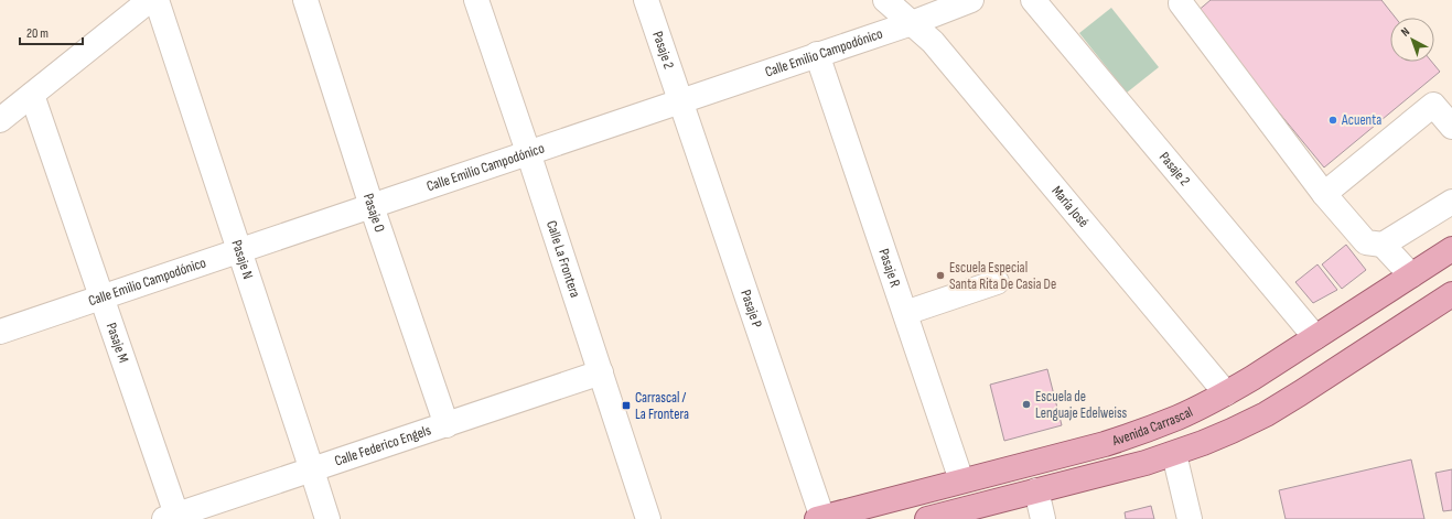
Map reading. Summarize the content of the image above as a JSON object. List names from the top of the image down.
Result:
{
  "streets": {
    "main road": ["Avenida Carrascal"],
    "street": [
      "Pasaje 2",
      "Calle Emilio Campodónico",
      "María José",
      "Pasaje O",
      "Pasaje N",
      "Calle La Frontera",
      "Pasaje R",
      "Pasaje P",
      "Pasaje M",
      "Calle Federico Engels"
    ]
  },
  "crossings": [
    ["Pasaje 2", "Calle Emilio Campodónico"],
    ["Pasaje 2", "Pasaje P"],
    ["Pasaje 2", "Avenida Carrascal"],
    ["Calle Emilio Campodónico", "María José"],
    ["Calle Emilio Campodónico", "Pasaje O"],
    ["Calle Emilio Campodónico", "Pasaje N"],
    ["Calle Emilio Campodónico", "Calle La Frontera"],
    ["Calle Emilio Campodónico", "Pasaje R"],
    ["Calle Emilio Campodónico", "Pasaje P"],
    ["Calle Emilio Campodónico", "Pasaje M"],
    ["María José", "Avenida Carrascal"],
    ["Pasaje O", "Calle Federico Engels"],
    ["Pasaje N", "Calle Federico Engels"],
    ["Calle La Frontera", "Calle Federico Engels"],
    ["Pasaje R", "Avenida Carrascal"],
    ["Pasaje P", "Avenida Carrascal"],
    ["Pasaje M", "Calle Federico Engels"]
  ],
  "places": {
    "other": ["Acuenta", "Escuela Especial Santa Rita De Casia De", "Escuela de Lenguaje Edelweiss"],
    "transit": ["Carrascal / La Frontera"]
  },
  "scale_bar": "20 m",
  "north": "top left"
}
